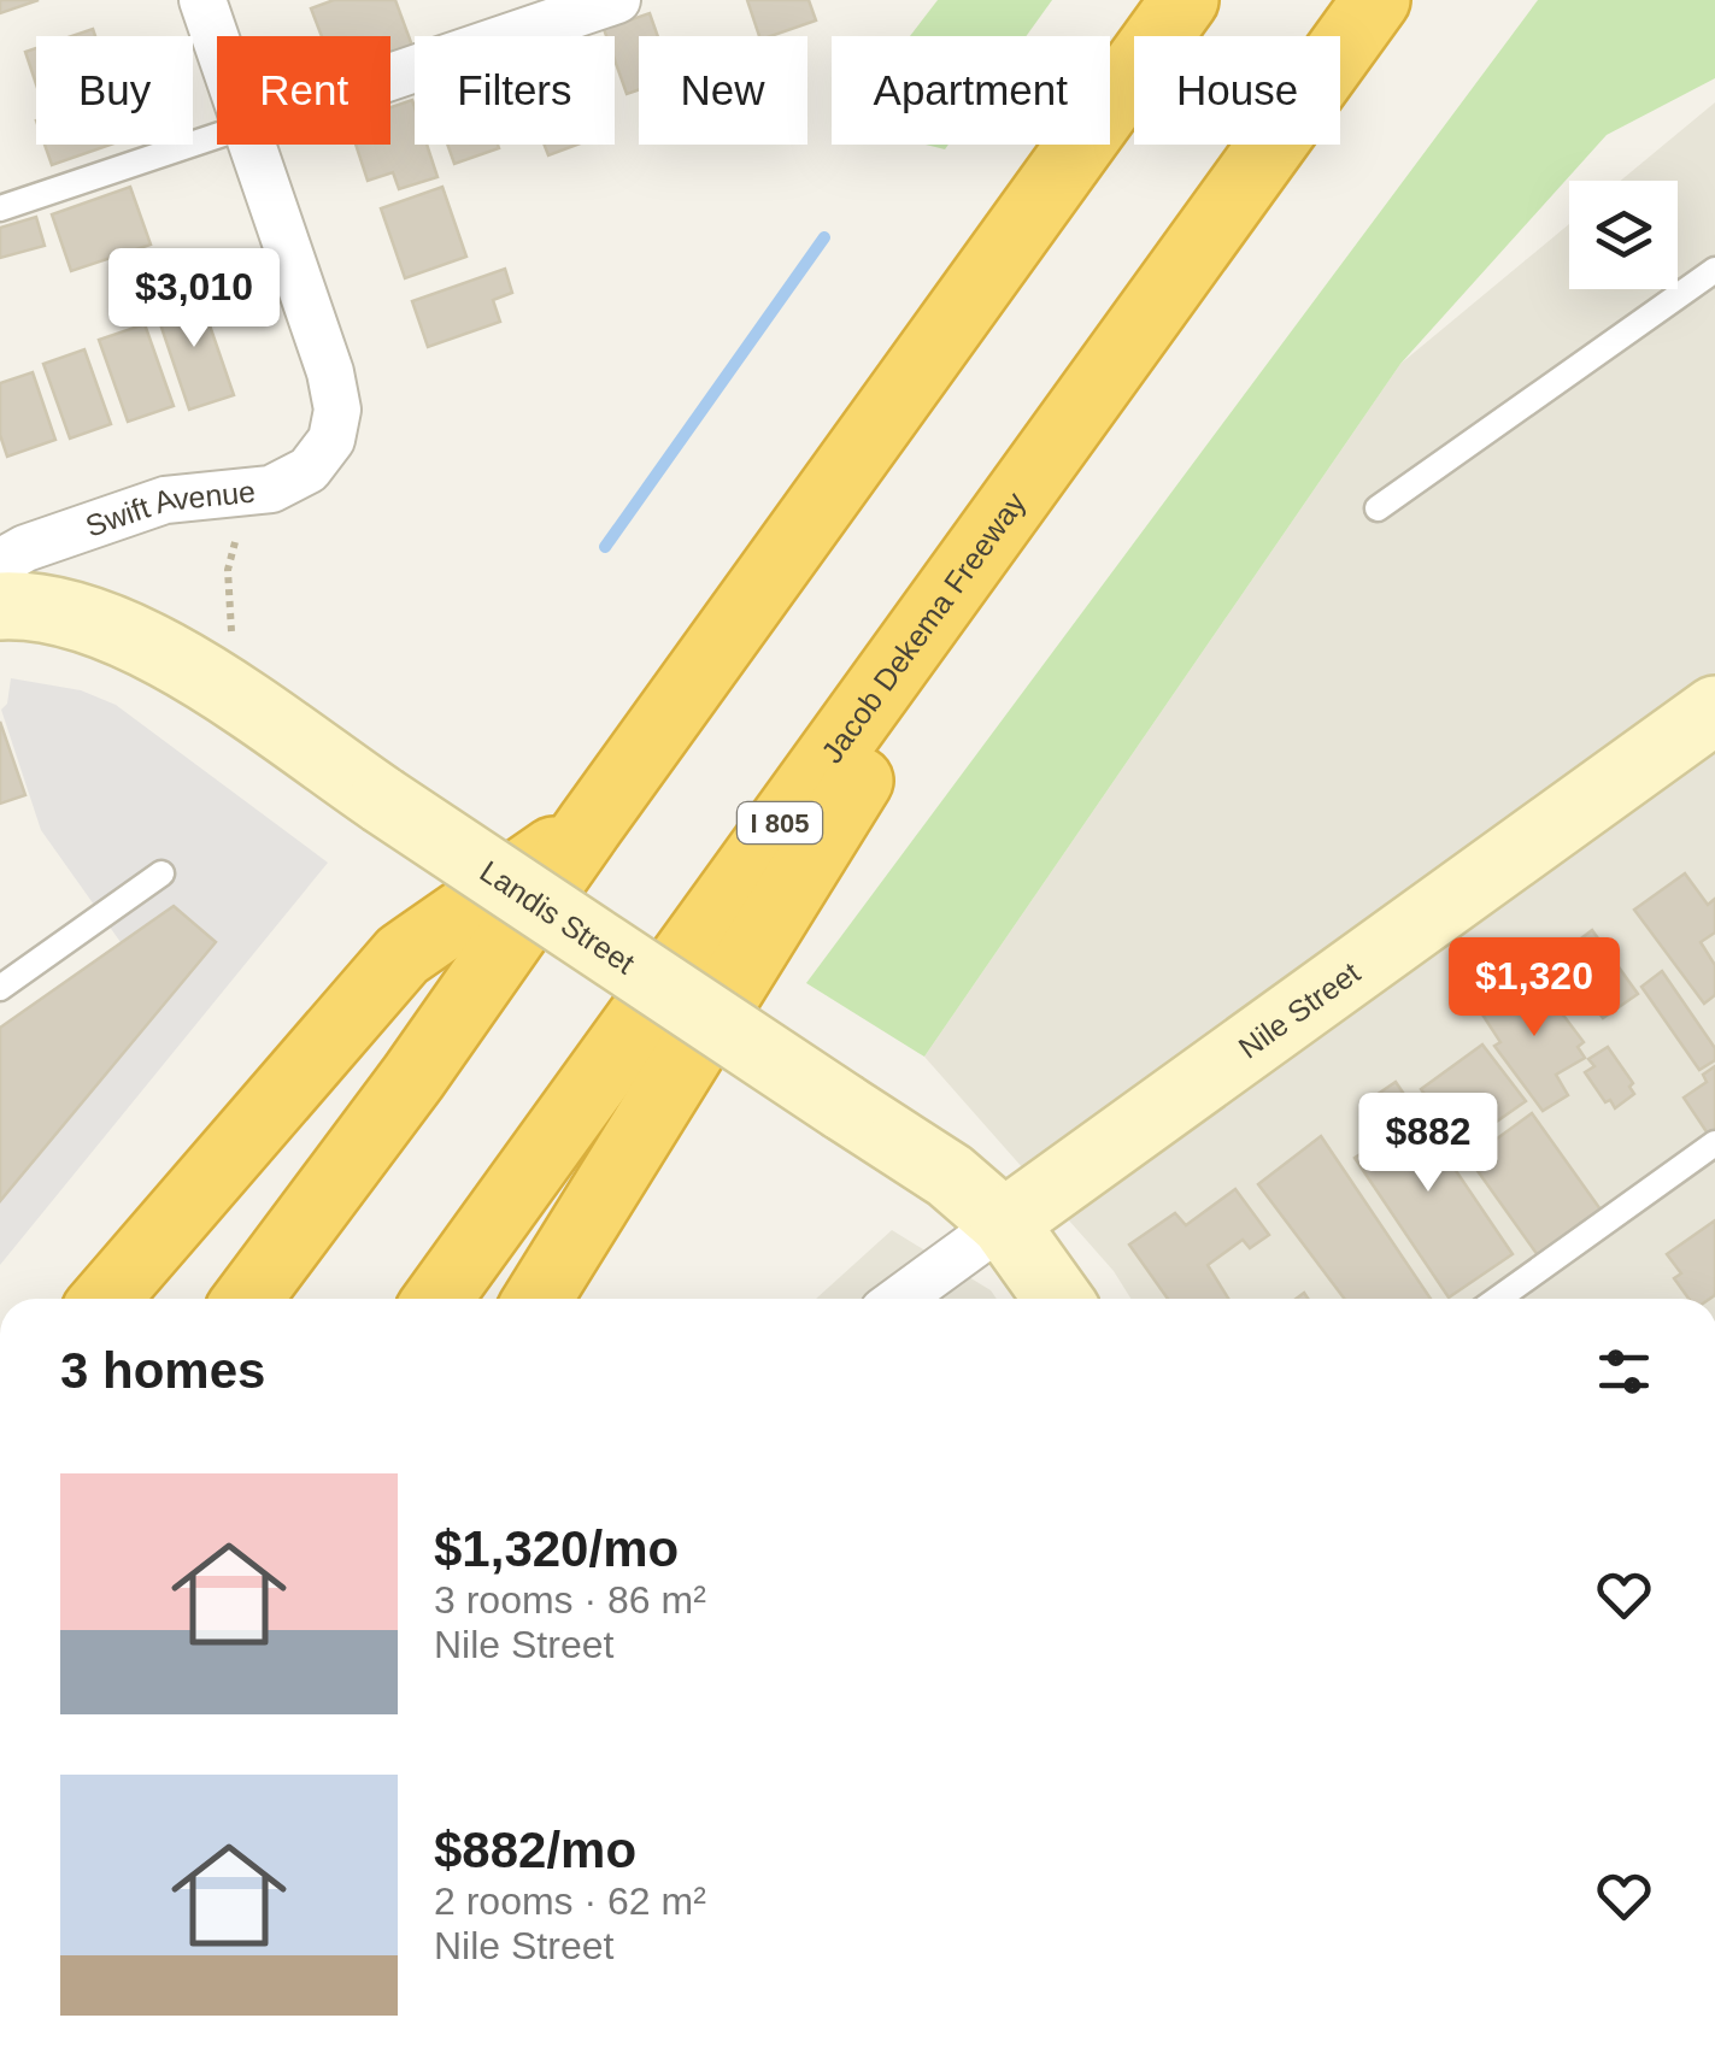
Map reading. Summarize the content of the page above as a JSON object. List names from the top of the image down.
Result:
{
  "streets": {
    "highway": ["Jacob Dekema Freeway", "I 805"],
    "main road": ["Landis Street", "Nile Street"],
    "street": ["Swift Avenue"]
  },
  "crossings": [
    ["Landis Street", "Nile Street"]
  ],
  "page": {
    "chip": [
      "Buy",
      "Rent",
      "Filters",
      "New",
      "Apartment",
      "House"
    ],
    "price": ["$3,010", "$1,320", "$882"],
    "heading": "3 homes",
    "list": [
      {
        "name": "$1,320/mo",
        "note": "3 rooms · 86 m² · Nile Street"
      },
      {
        "name": "$882/mo",
        "note": "2 rooms · 62 m² · Nile Street"
      }
    ]
  }
}
